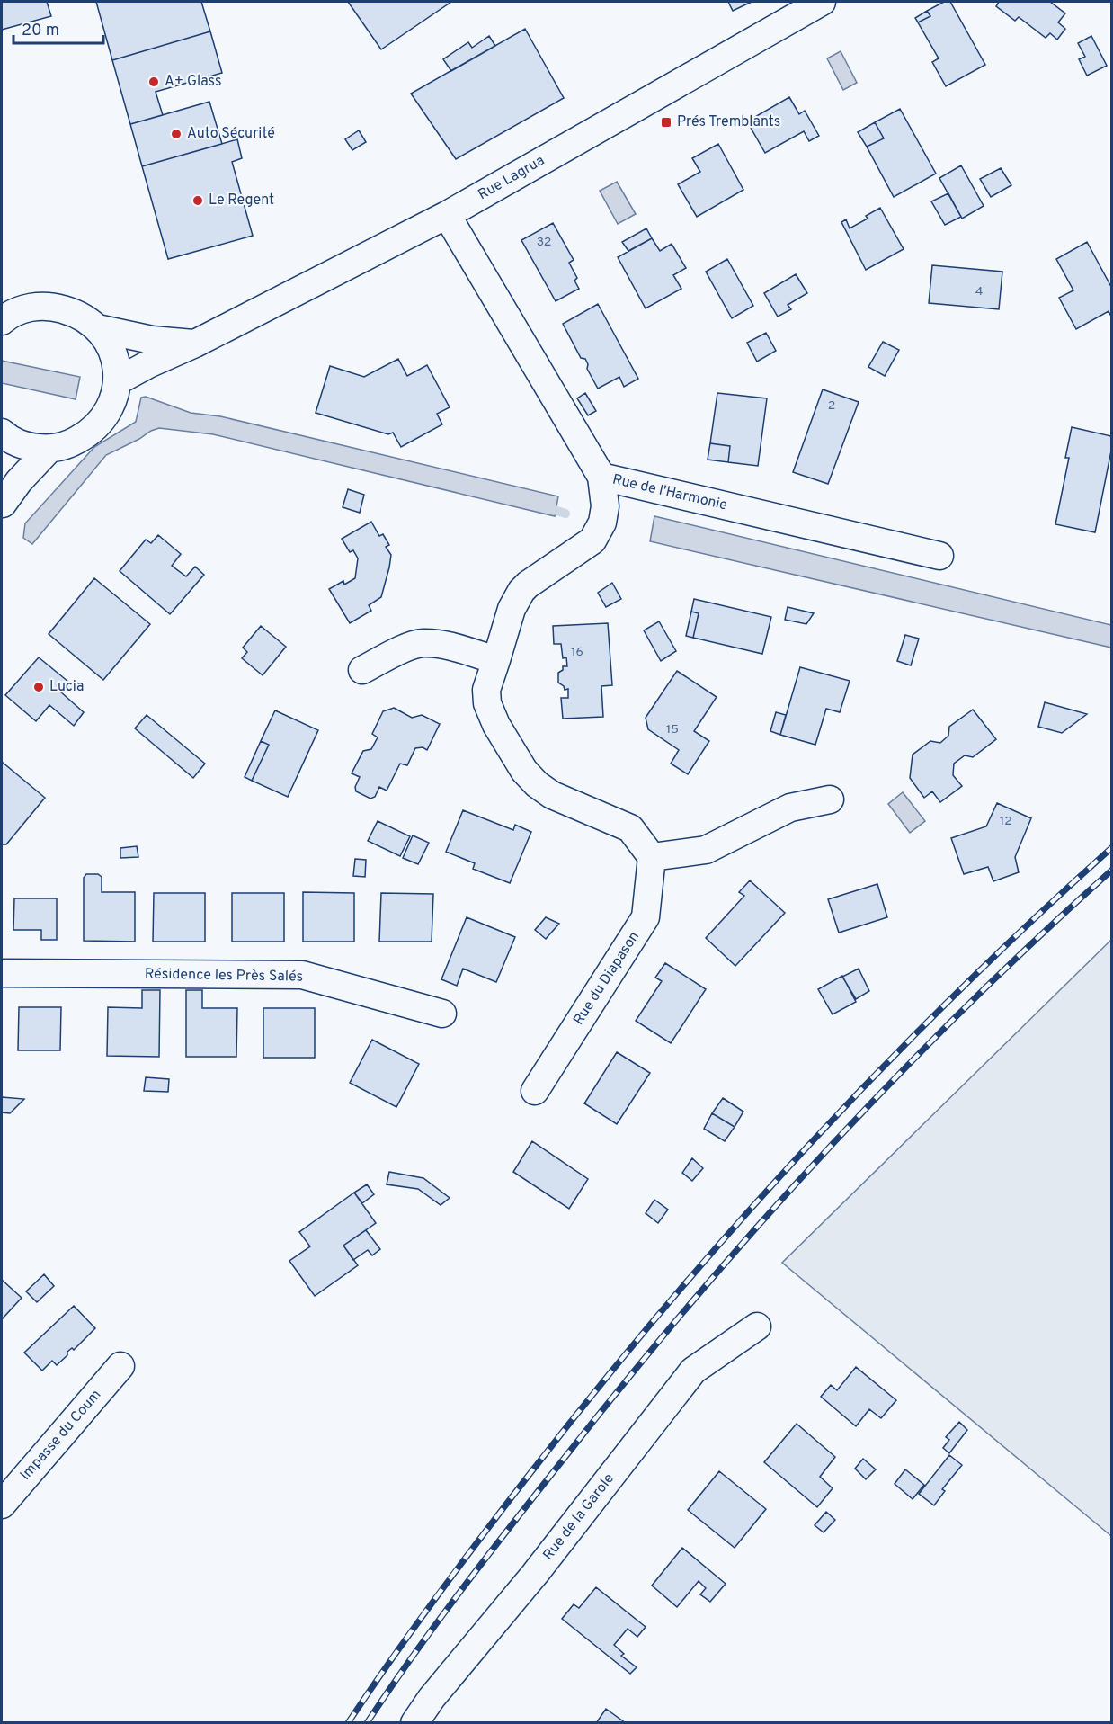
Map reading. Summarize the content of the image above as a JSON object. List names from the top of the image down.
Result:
{
  "streets": {
    "street": [
      "Rue Lagrua",
      "Rue de l'Harmonie",
      "Résidence les Près Salés",
      "Rue du Diapason",
      "Impasse du Coum",
      "Rue de la Garole"
    ]
  },
  "crossings": [
    ["Rue Lagrua", "Rue de l'Harmonie"]
  ],
  "places": {
    "other": [
      "A+ Glass",
      "Auto Sécurité",
      "Le Regent",
      "Lucia"
    ],
    "transit": ["Prés Tremblants"]
  },
  "house_numbers": [
    "32",
    "4",
    "2",
    "16",
    "15",
    "12"
  ],
  "scale_bar": "20 m"
}
